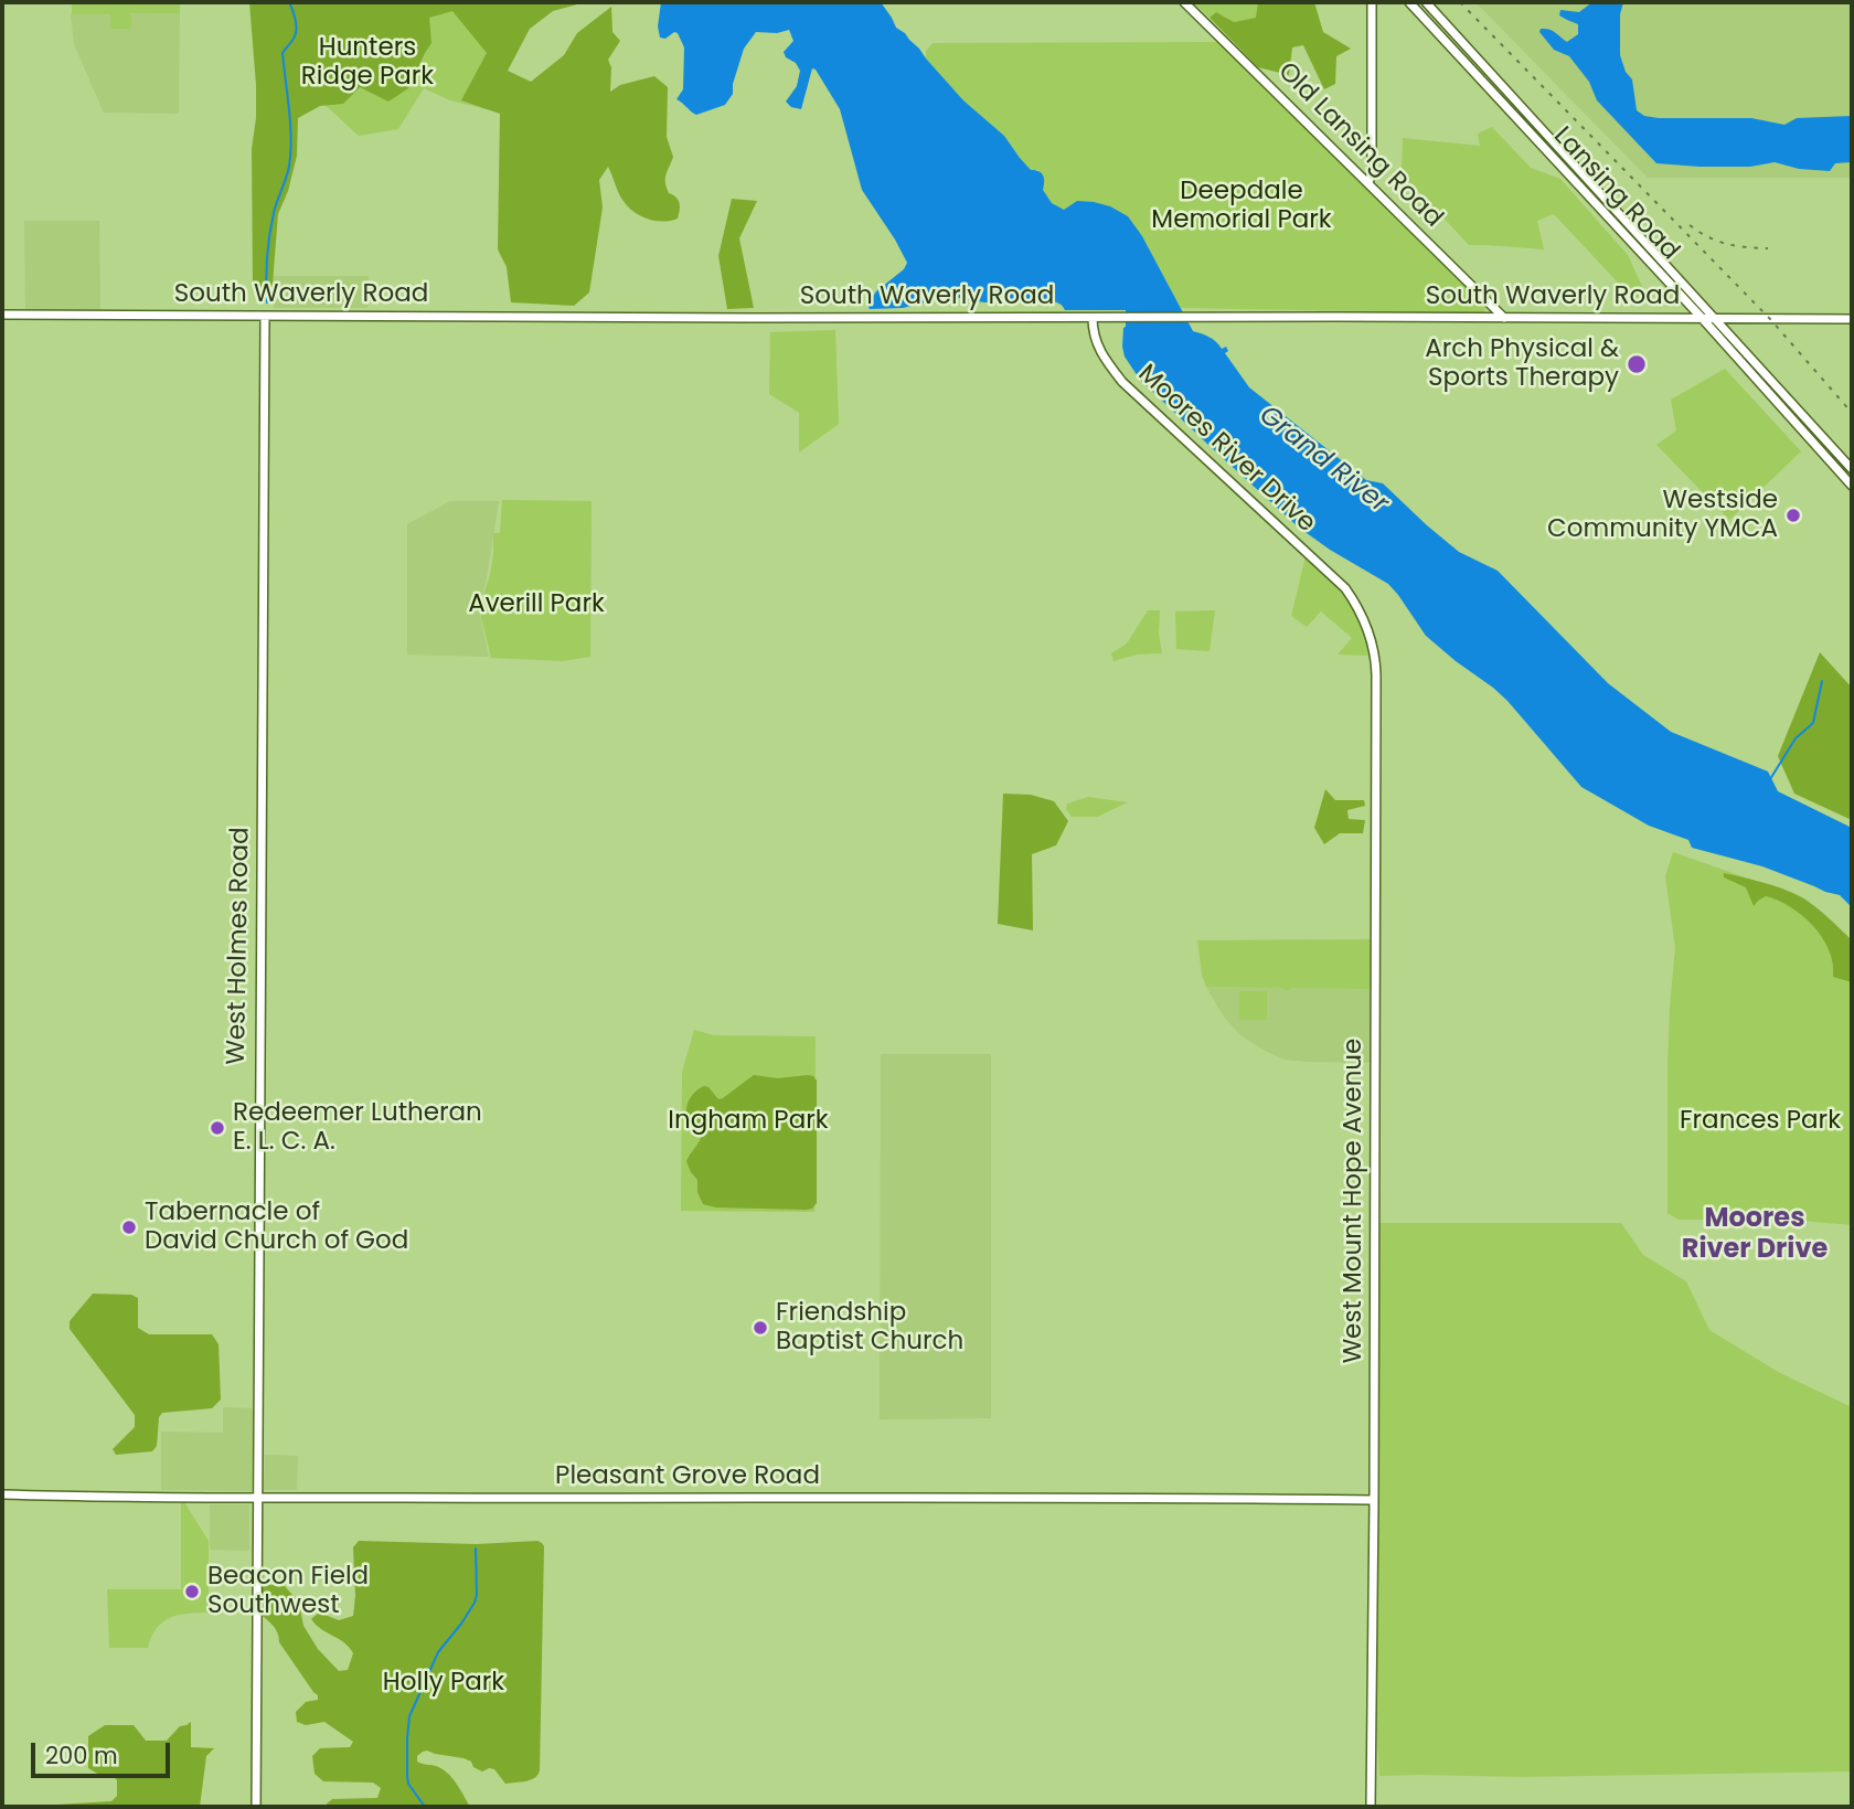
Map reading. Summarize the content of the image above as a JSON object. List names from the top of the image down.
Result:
{
  "streets": {
    "street": [
      "Old Lansing Road",
      "Lansing Road",
      "South Waverly Road",
      "Moores River Drive",
      "West Holmes Road",
      "West Mount Hope Avenue",
      "Pleasant Grove Road"
    ]
  },
  "crossings": [
    ["Old Lansing Road", "South Waverly Road"],
    ["Lansing Road", "South Waverly Road"],
    ["South Waverly Road", "Moores River Drive"],
    ["South Waverly Road", "West Holmes Road"],
    ["Moores River Drive", "West Mount Hope Avenue"],
    ["West Holmes Road", "Pleasant Grove Road"],
    ["West Mount Hope Avenue", "Pleasant Grove Road"]
  ],
  "districts": ["Moores River Drive"],
  "water": ["Grand River"],
  "parks": [
    "Hunters Ridge Park",
    "Deepdale Memorial Park",
    "Averill Park",
    "Ingham Park",
    "Frances Park",
    "Holly Park"
  ],
  "places": [
    "Arch Physical & Sports Therapy",
    "Westside Community YMCA",
    "Redeemer Lutheran E. L. C. A.",
    "Tabernacle of David Church of God",
    "Friendship Baptist Church",
    "Beacon Field Southwest"
  ],
  "scale_bar": "200 m"
}
